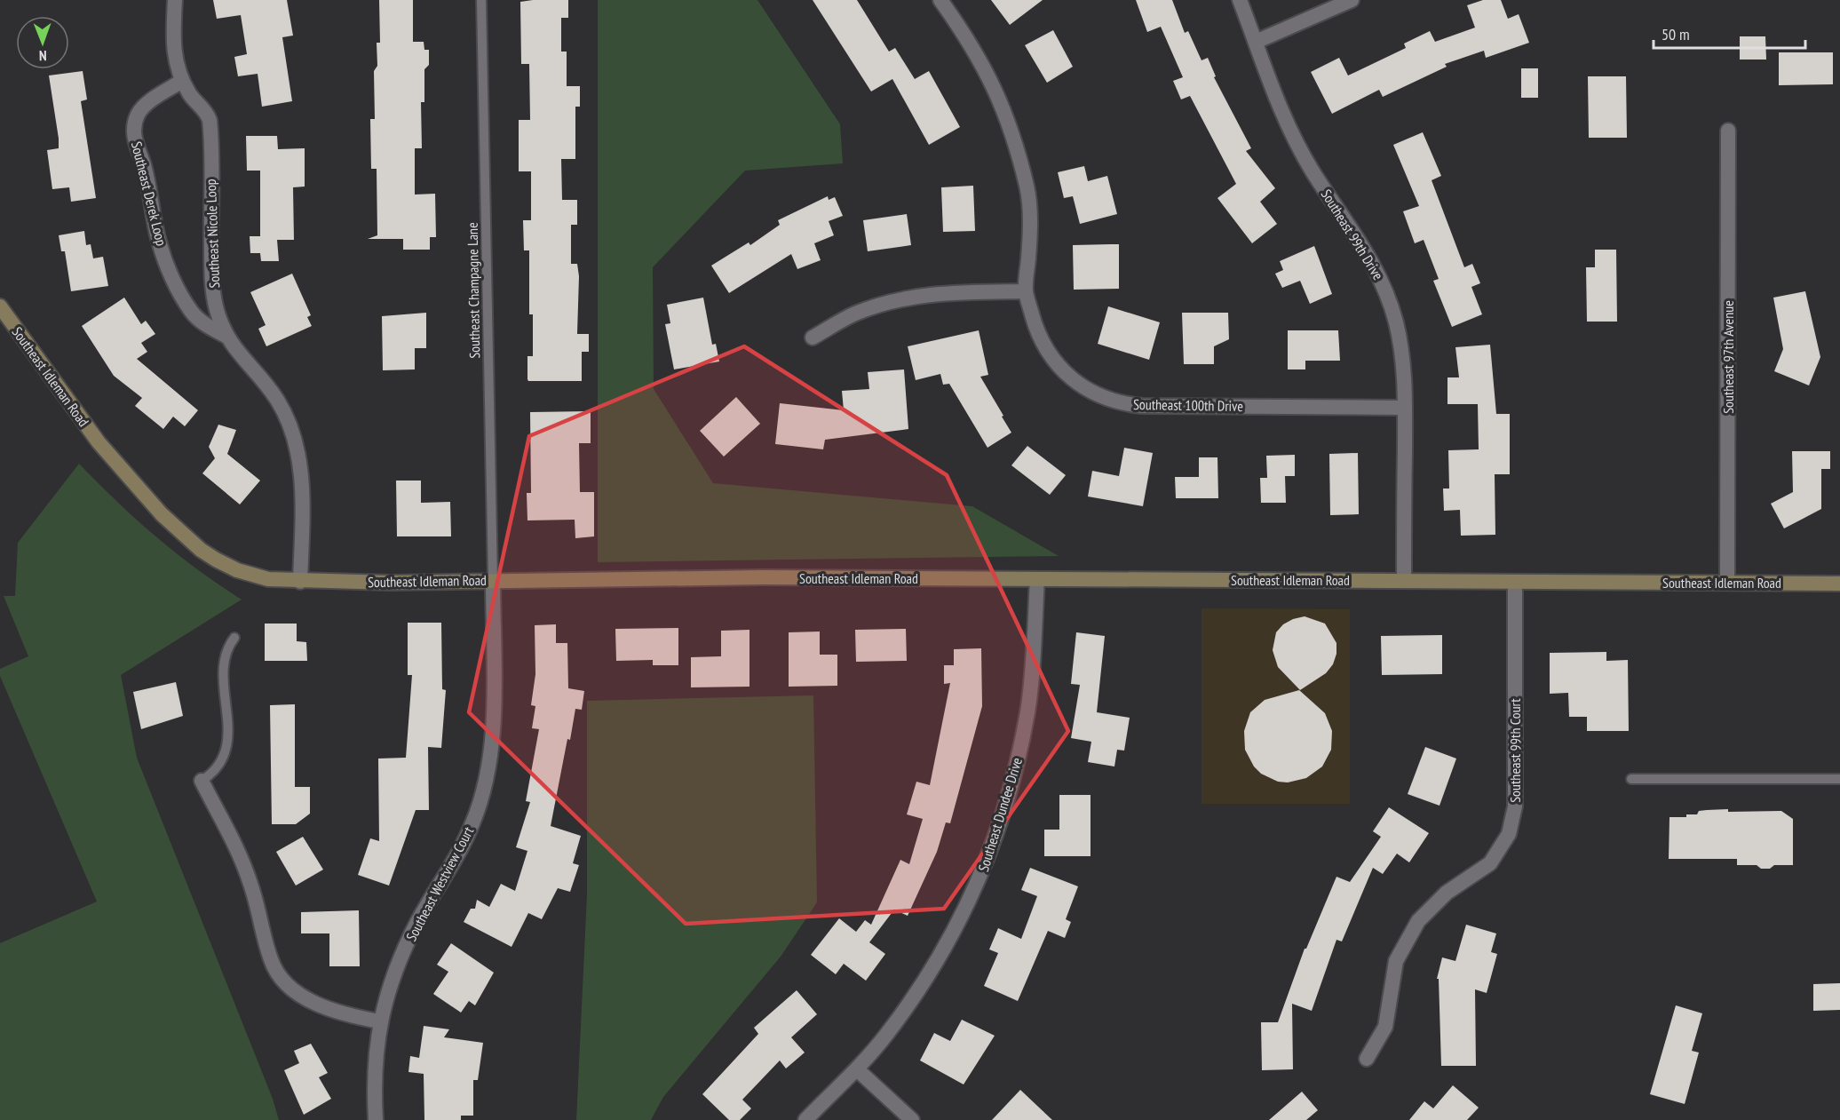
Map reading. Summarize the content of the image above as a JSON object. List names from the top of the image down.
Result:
{
  "streets": {
    "main road": ["Southeast Idleman Road"],
    "street": [
      "Southeast Derek Loop",
      "Southeast Nicole Loop",
      "Southeast 99th Drive",
      "Southeast 97th Avenue",
      "Southeast 100th Drive",
      "Southeast 99th Court",
      "Southeast Dundee Drive",
      "Southeast Westview Court"
    ],
    "lane": ["Southeast Champagne Lane"]
  },
  "crossings": [
    ["Southeast Derek Loop", "Southeast Nicole Loop"],
    ["Southeast Nicole Loop", "Southeast Idleman Road"],
    ["Southeast 99th Drive", "Southeast Idleman Road"],
    ["Southeast 99th Drive", "Southeast 100th Drive"],
    ["Southeast Champagne Lane", "Southeast Idleman Road"],
    ["Southeast Champagne Lane", "Southeast Westview Court"],
    ["Southeast 97th Avenue", "Southeast Idleman Road"],
    ["Southeast Idleman Road", "Southeast 99th Court"],
    ["Southeast Idleman Road", "Southeast Dundee Drive"],
    ["Southeast Idleman Road", "Southeast Westview Court"]
  ],
  "scale_bar": "50 m",
  "north": "bottom"
}
